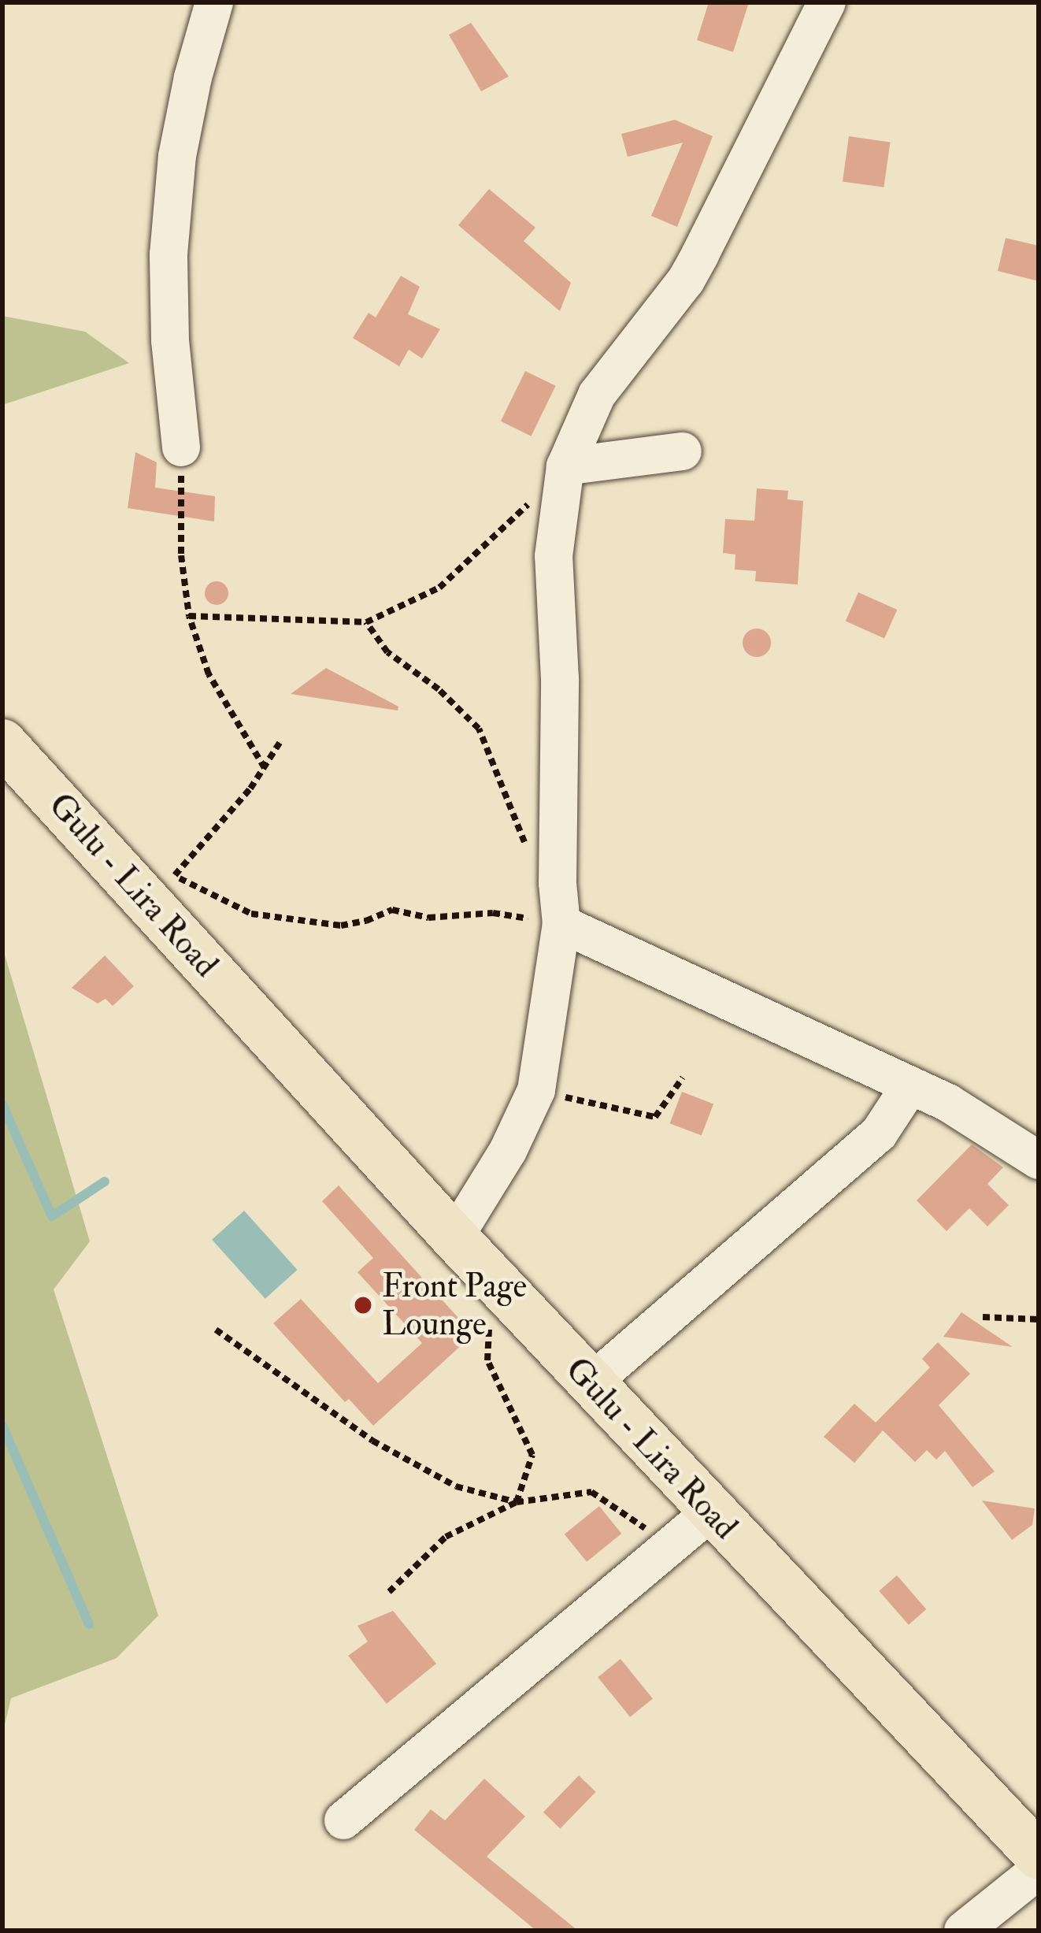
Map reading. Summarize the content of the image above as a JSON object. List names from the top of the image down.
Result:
{
  "streets": {
    "main road": ["Gulu - Lira Road"]
  },
  "places": ["Front Page Lounge"]
}
